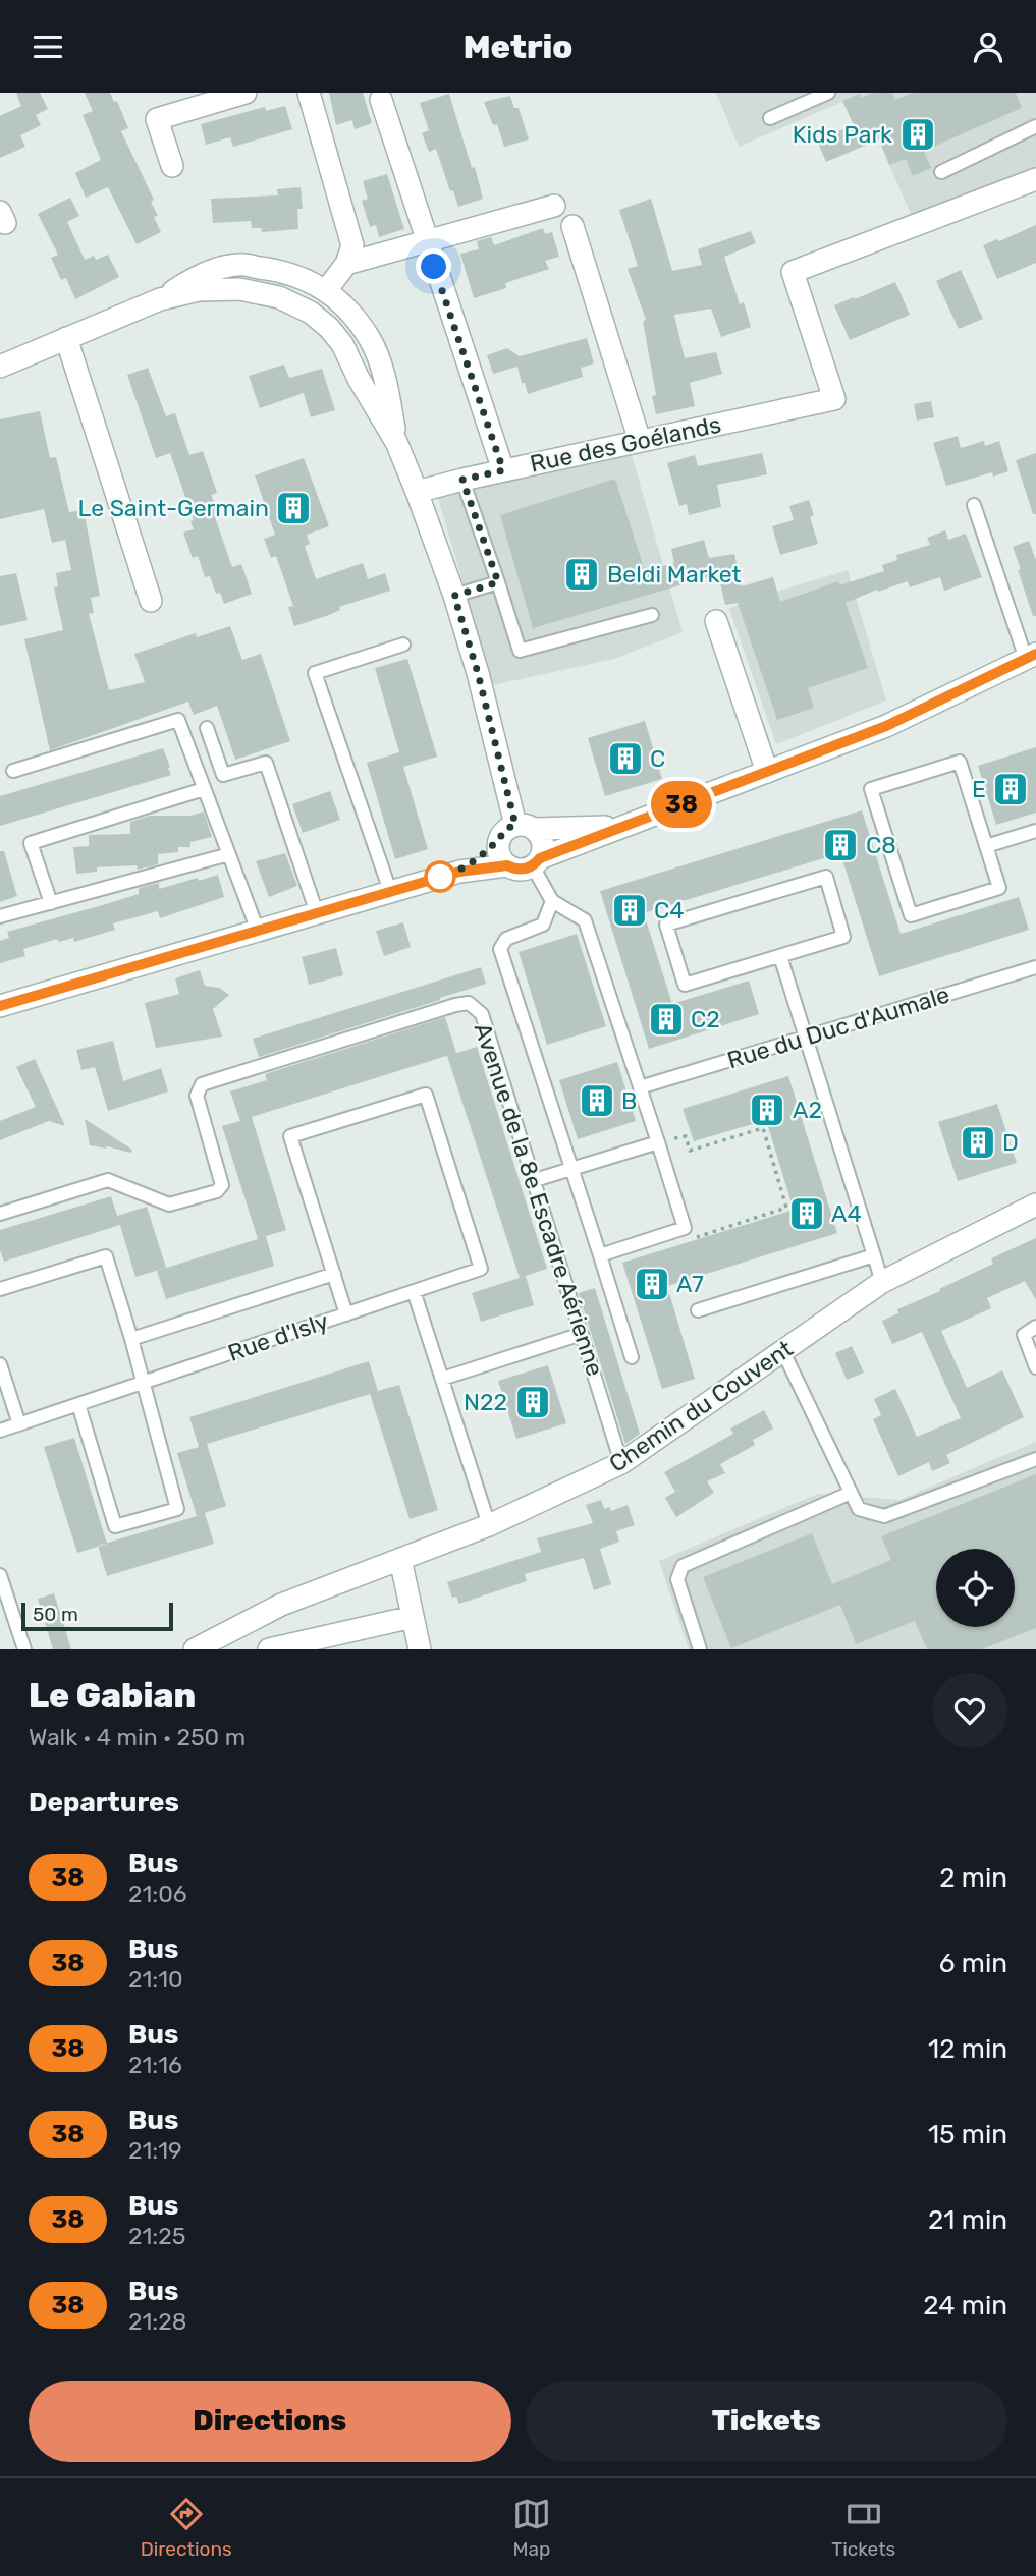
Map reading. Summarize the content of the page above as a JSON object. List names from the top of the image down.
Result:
{
  "streets": {
    "street": ["Rue des Goélands", "Chemin du Couvent"],
    "lane": ["Rue du Duc d'Aumale", "Avenue de la 8e Escadre Aérienne", "Rue d'Isly"]
  },
  "crossings": [
    ["Avenue de la 8e Escadre Aérienne", "Chemin du Couvent"]
  ],
  "places": {
    "building": [
      "Kids Park",
      "Le Saint-Germain",
      "Beldi Market",
      "C",
      "E",
      "C8",
      "C4",
      "C2",
      "B",
      "A2",
      "D",
      "A4",
      "A7",
      "N22"
    ]
  },
  "lines": ["bus line 38"],
  "scale_bar": "50 m",
  "page": {
    "header": "Metrio",
    "on_map": "38",
    "scale": "50 m",
    "heading": [
      ["Le Gabian", "Walk · 4 min · 250 m"],
      "Departures"
    ],
    "list": [
      {
        "mark": "38",
        "name": "Bus",
        "note": "21:06",
        "value": "2 min"
      },
      {
        "mark": "38",
        "name": "Bus",
        "note": "21:10",
        "value": "6 min"
      },
      {
        "mark": "38",
        "name": "Bus",
        "note": "21:16",
        "value": "12 min"
      },
      {
        "mark": "38",
        "name": "Bus",
        "note": "21:19",
        "value": "15 min"
      },
      {
        "mark": "38",
        "name": "Bus",
        "note": "21:25",
        "value": "21 min"
      },
      {
        "mark": "38",
        "name": "Bus",
        "note": "21:28",
        "value": "24 min"
      }
    ],
    "buttons": ["Directions", "Tickets"],
    "tabs": ["Directions", "Map", "Tickets"]
  }
}
